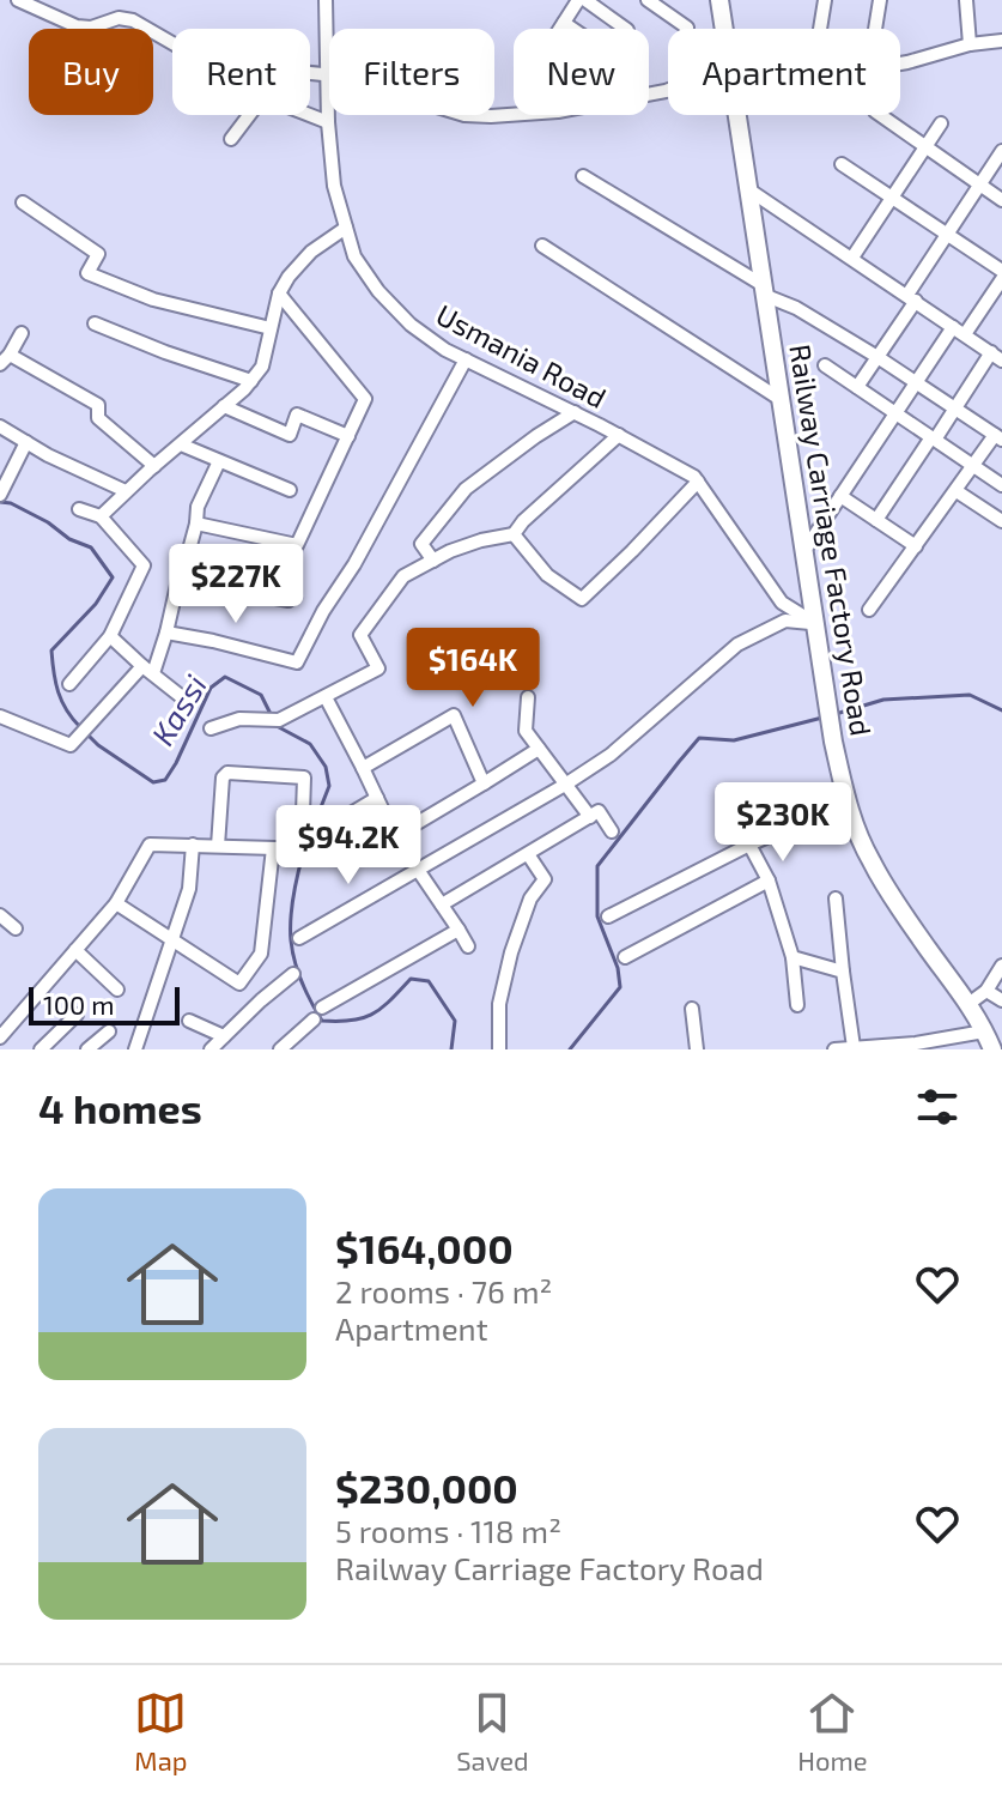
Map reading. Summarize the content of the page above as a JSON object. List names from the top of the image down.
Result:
{
  "streets": {
    "main road": ["Railway Carriage Factory Road"],
    "street": ["Usmania Road"]
  },
  "crossings": [
    ["Usmania Road", "Railway Carriage Factory Road"]
  ],
  "water": ["Kassi"],
  "scale_bar": "100 m",
  "page": {
    "chip": [
      "Buy",
      "Rent",
      "Filters",
      "New",
      "Apartment"
    ],
    "price": [
      "$227K",
      "$164K",
      "$230K",
      "$94.2K"
    ],
    "scale": "100 m",
    "heading": "4 homes",
    "list": [
      {
        "name": "$164,000",
        "note": "2 rooms · 76 m² · Apartment"
      },
      {
        "name": "$230,000",
        "note": "5 rooms · 118 m² · Railway Carriage Factory Road"
      }
    ],
    "tabs": ["Map", "Saved", "Home"]
  }
}
